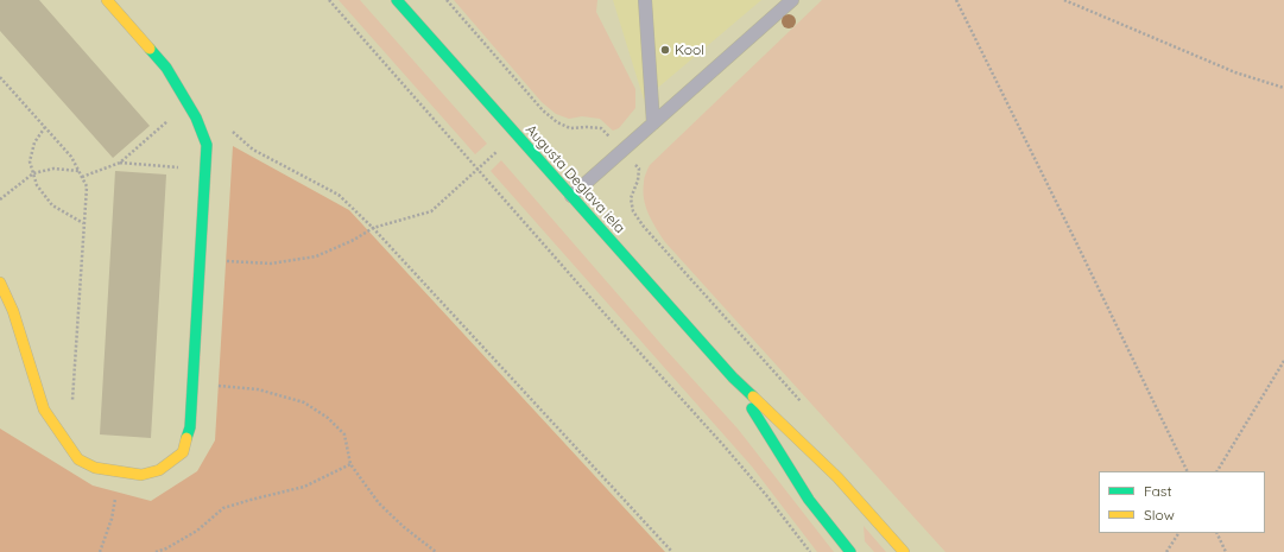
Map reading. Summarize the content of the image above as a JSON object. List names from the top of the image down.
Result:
{
  "streets": {
    "main road": ["Augusta Deglava iela"]
  },
  "places": ["Kool"],
  "legend": ["Fast", "Slow"]
}
